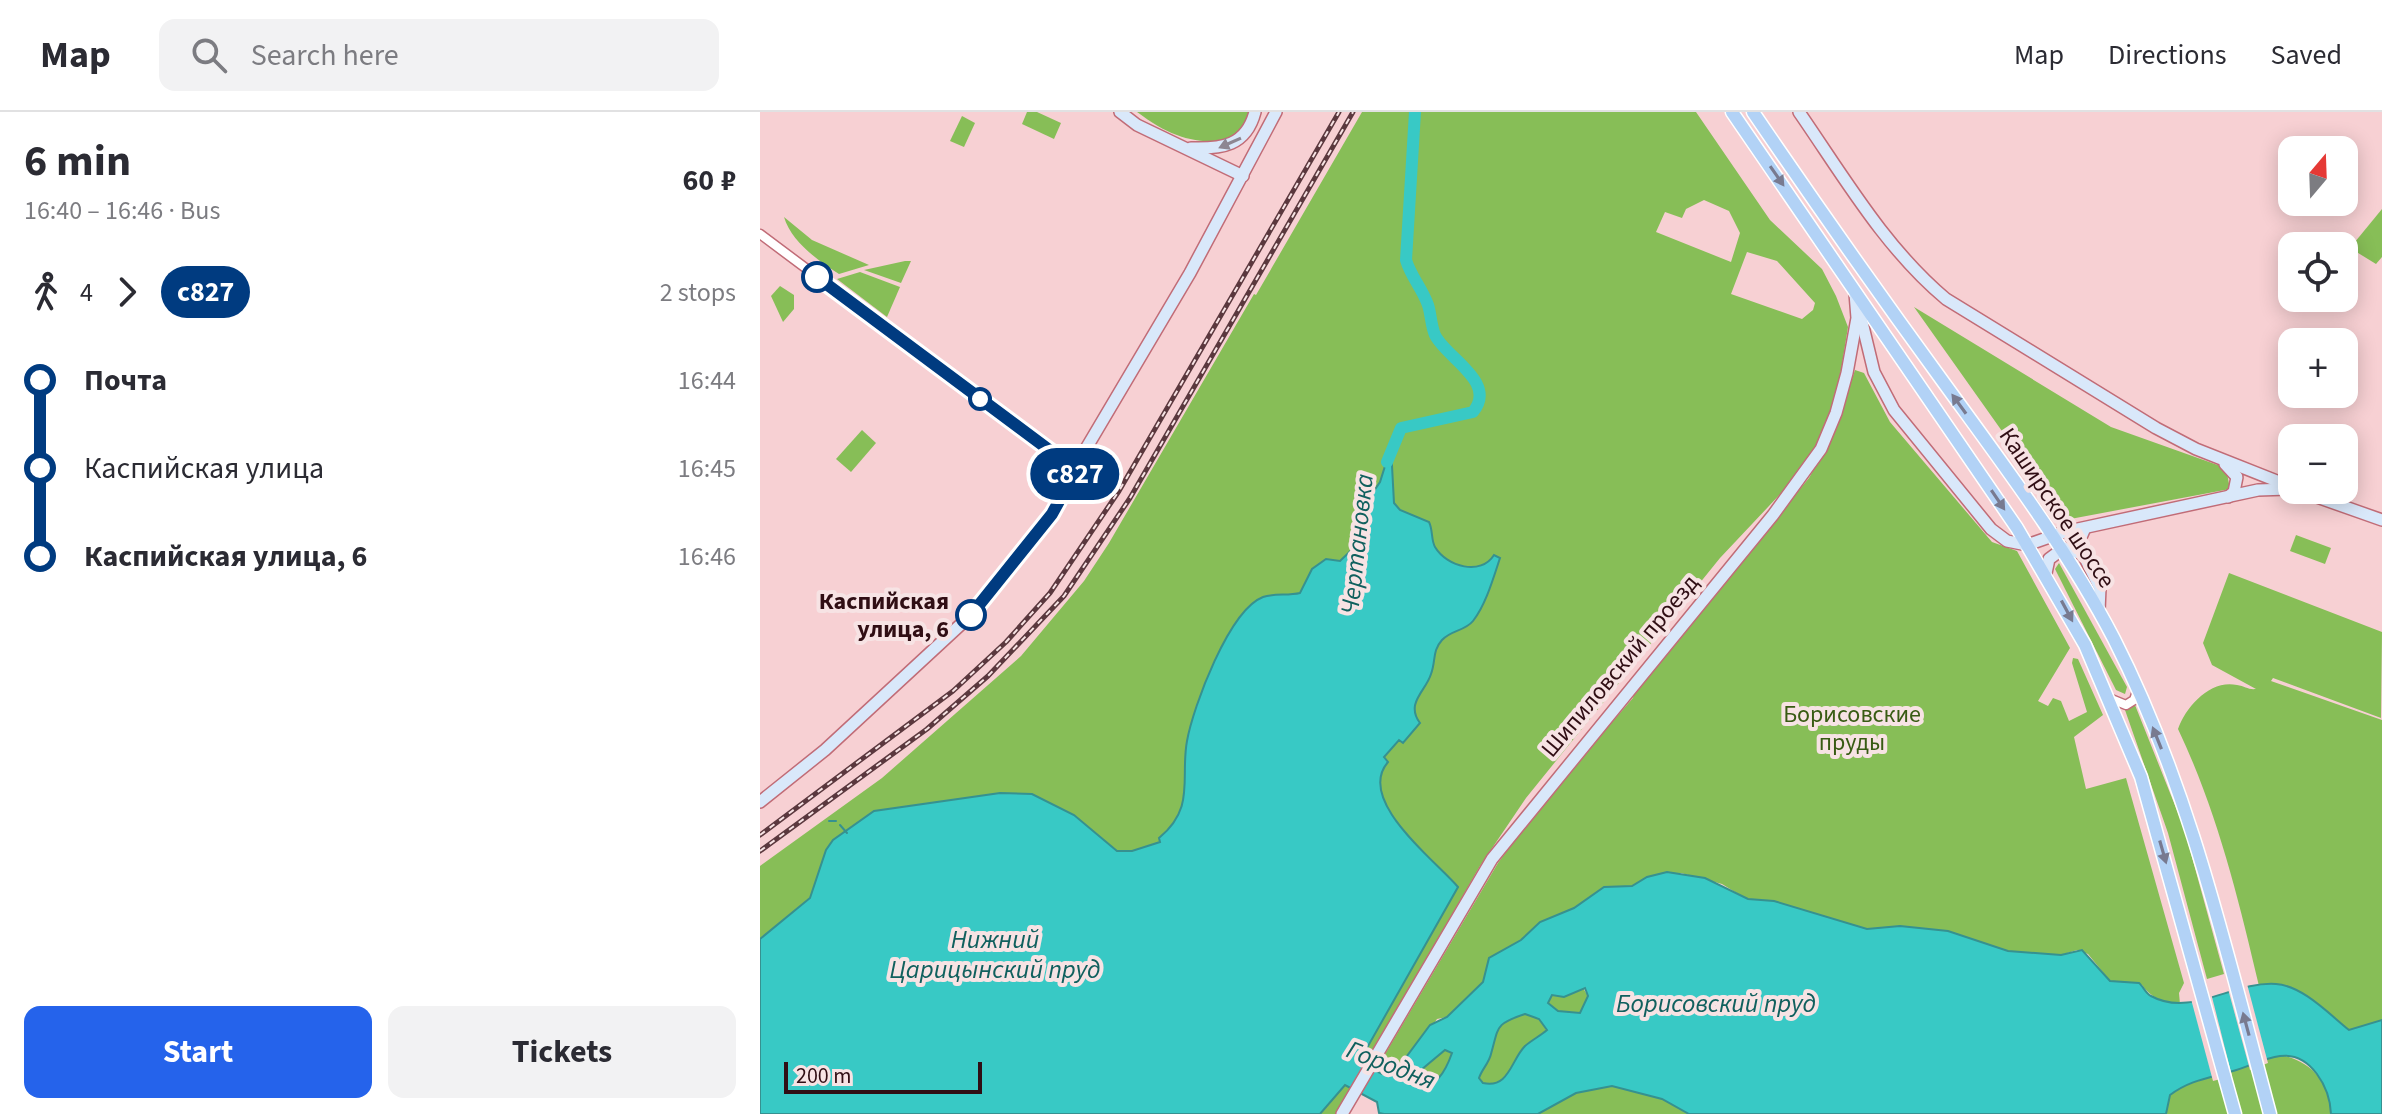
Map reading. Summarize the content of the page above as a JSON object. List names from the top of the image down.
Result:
{
  "streets": {
    "main road": ["Каширское шоссе", "Шипиловский проезд"]
  },
  "crossings": [
    ["Каширское шоссе", "Шипиловский проезд"]
  ],
  "water": [
    "Чертановка",
    "Нижний Царицынский пруд",
    "Борисовский пруд",
    "Городня"
  ],
  "parks": ["Борисовские пруды"],
  "places": ["Каспийская улица, 6"],
  "lines": ["bus line с827"],
  "scale_bar": "200 m",
  "north": "top",
  "page": {
    "header": "Map",
    "search": "Search here",
    "nav": ["Map", "Directions", "Saved"],
    "heading": ["6 min", "16:40 – 16:46 · Bus", "60 ₽"],
    "on_map": "с827",
    "map_buttons": ["+", "−"],
    "legs": ["4", "с827", "2 stops"],
    "list": [
      {
        "name": "Почта",
        "value": "16:44"
      },
      {
        "name": "Каспийская улица",
        "value": "16:45"
      },
      {
        "name": "Каспийская улица, 6",
        "value": "16:46"
      }
    ],
    "buttons": ["Start", "Tickets"],
    "scale": "200 m"
  }
}
